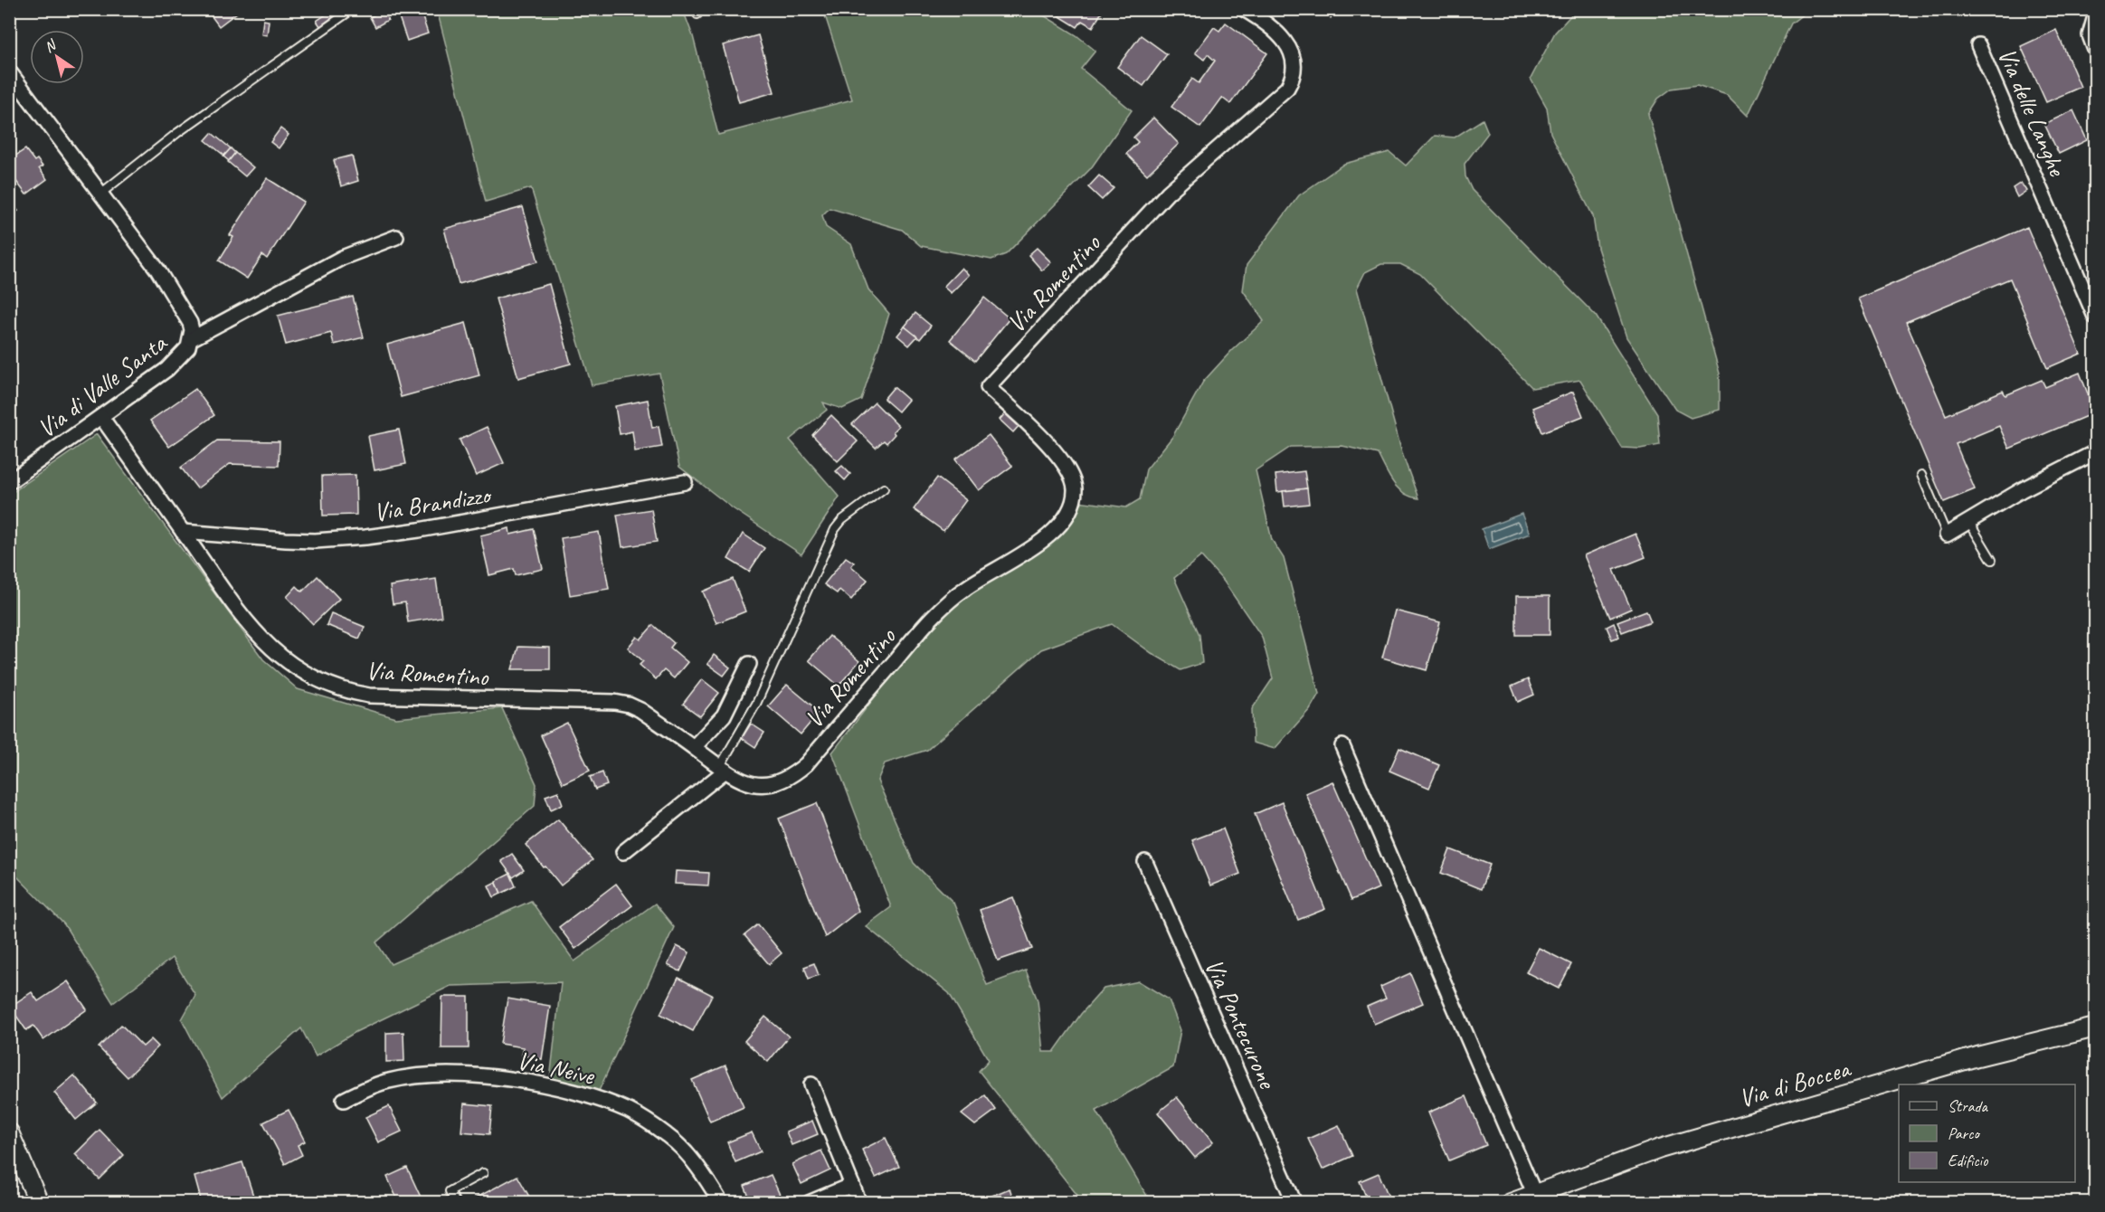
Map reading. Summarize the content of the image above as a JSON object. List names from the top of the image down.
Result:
{
  "streets": {
    "street": [
      "Via delle Langhe",
      "Via Romentino",
      "Via di Valle Santa",
      "Via Brandizzo",
      "Via Pontecurone",
      "Via Neive",
      "Via di Boccea"
    ]
  },
  "crossings": [
    ["Via Romentino", "Via di Valle Santa"],
    ["Via Romentino", "Via Brandizzo"]
  ],
  "legend": ["Strada", "Parco", "Edificio"],
  "north": "top left"
}
